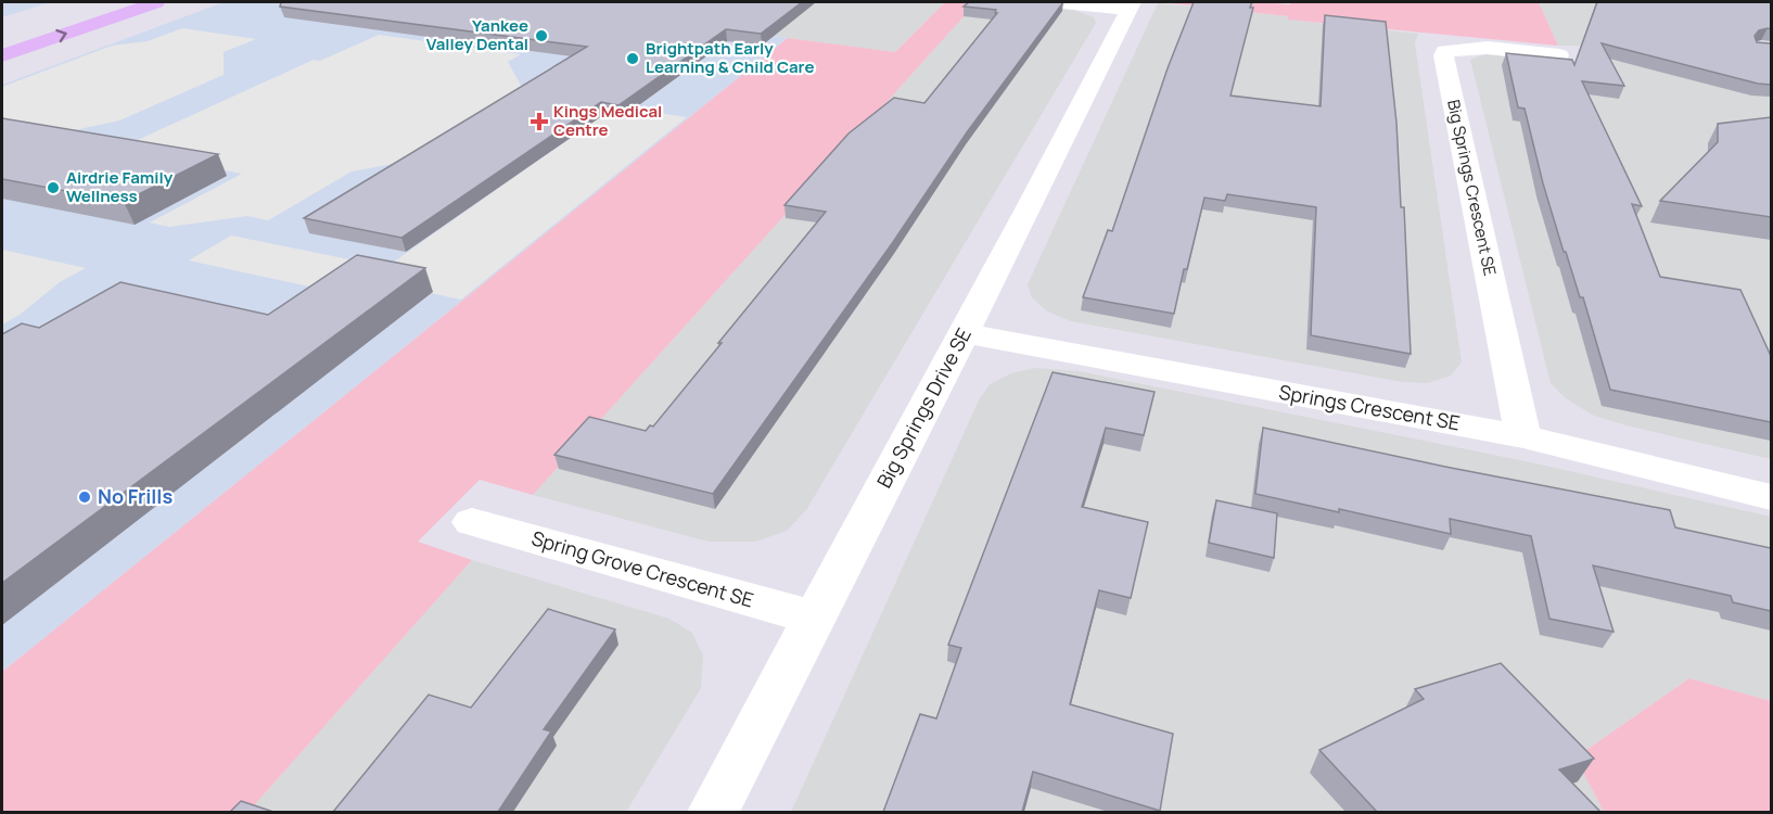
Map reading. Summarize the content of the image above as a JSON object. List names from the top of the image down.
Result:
{
  "streets": {
    "street": [
      "Big Springs Crescent SE",
      "Big Springs Drive SE",
      "Springs Crescent SE",
      "Spring Grove Crescent SE"
    ]
  },
  "crossings": [
    ["Big Springs Crescent SE", "Springs Crescent SE"],
    ["Big Springs Drive SE", "Springs Crescent SE"],
    ["Big Springs Drive SE", "Spring Grove Crescent SE"]
  ],
  "places": {
    "other": [
      "Yankee Valley Dental",
      "Brightpath Early Learning & Child Care",
      "Airdrie Family Wellness",
      "No Frills"
    ],
    "health": ["Kings Medical Centre"]
  }
}
